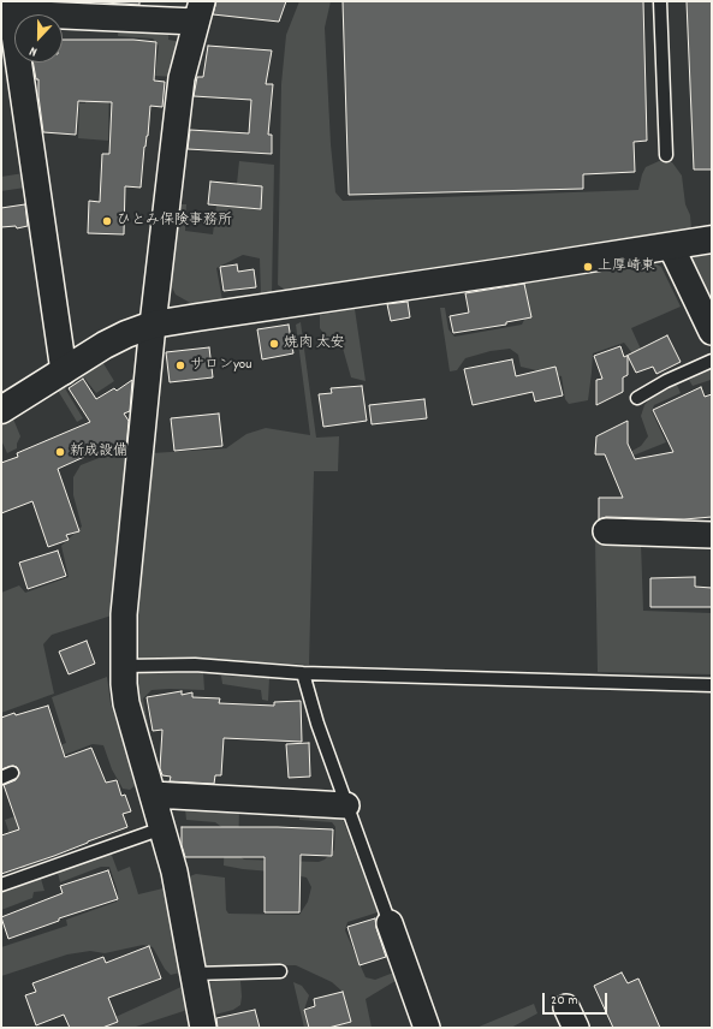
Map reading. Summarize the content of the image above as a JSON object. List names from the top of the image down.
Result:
{
  "places": [
    "ひとみ保険事務所",
    "上厚崎東",
    "焼肉 太安",
    "サロンyou",
    "新成設備"
  ],
  "scale_bar": "20 m",
  "north": "bottom"
}
